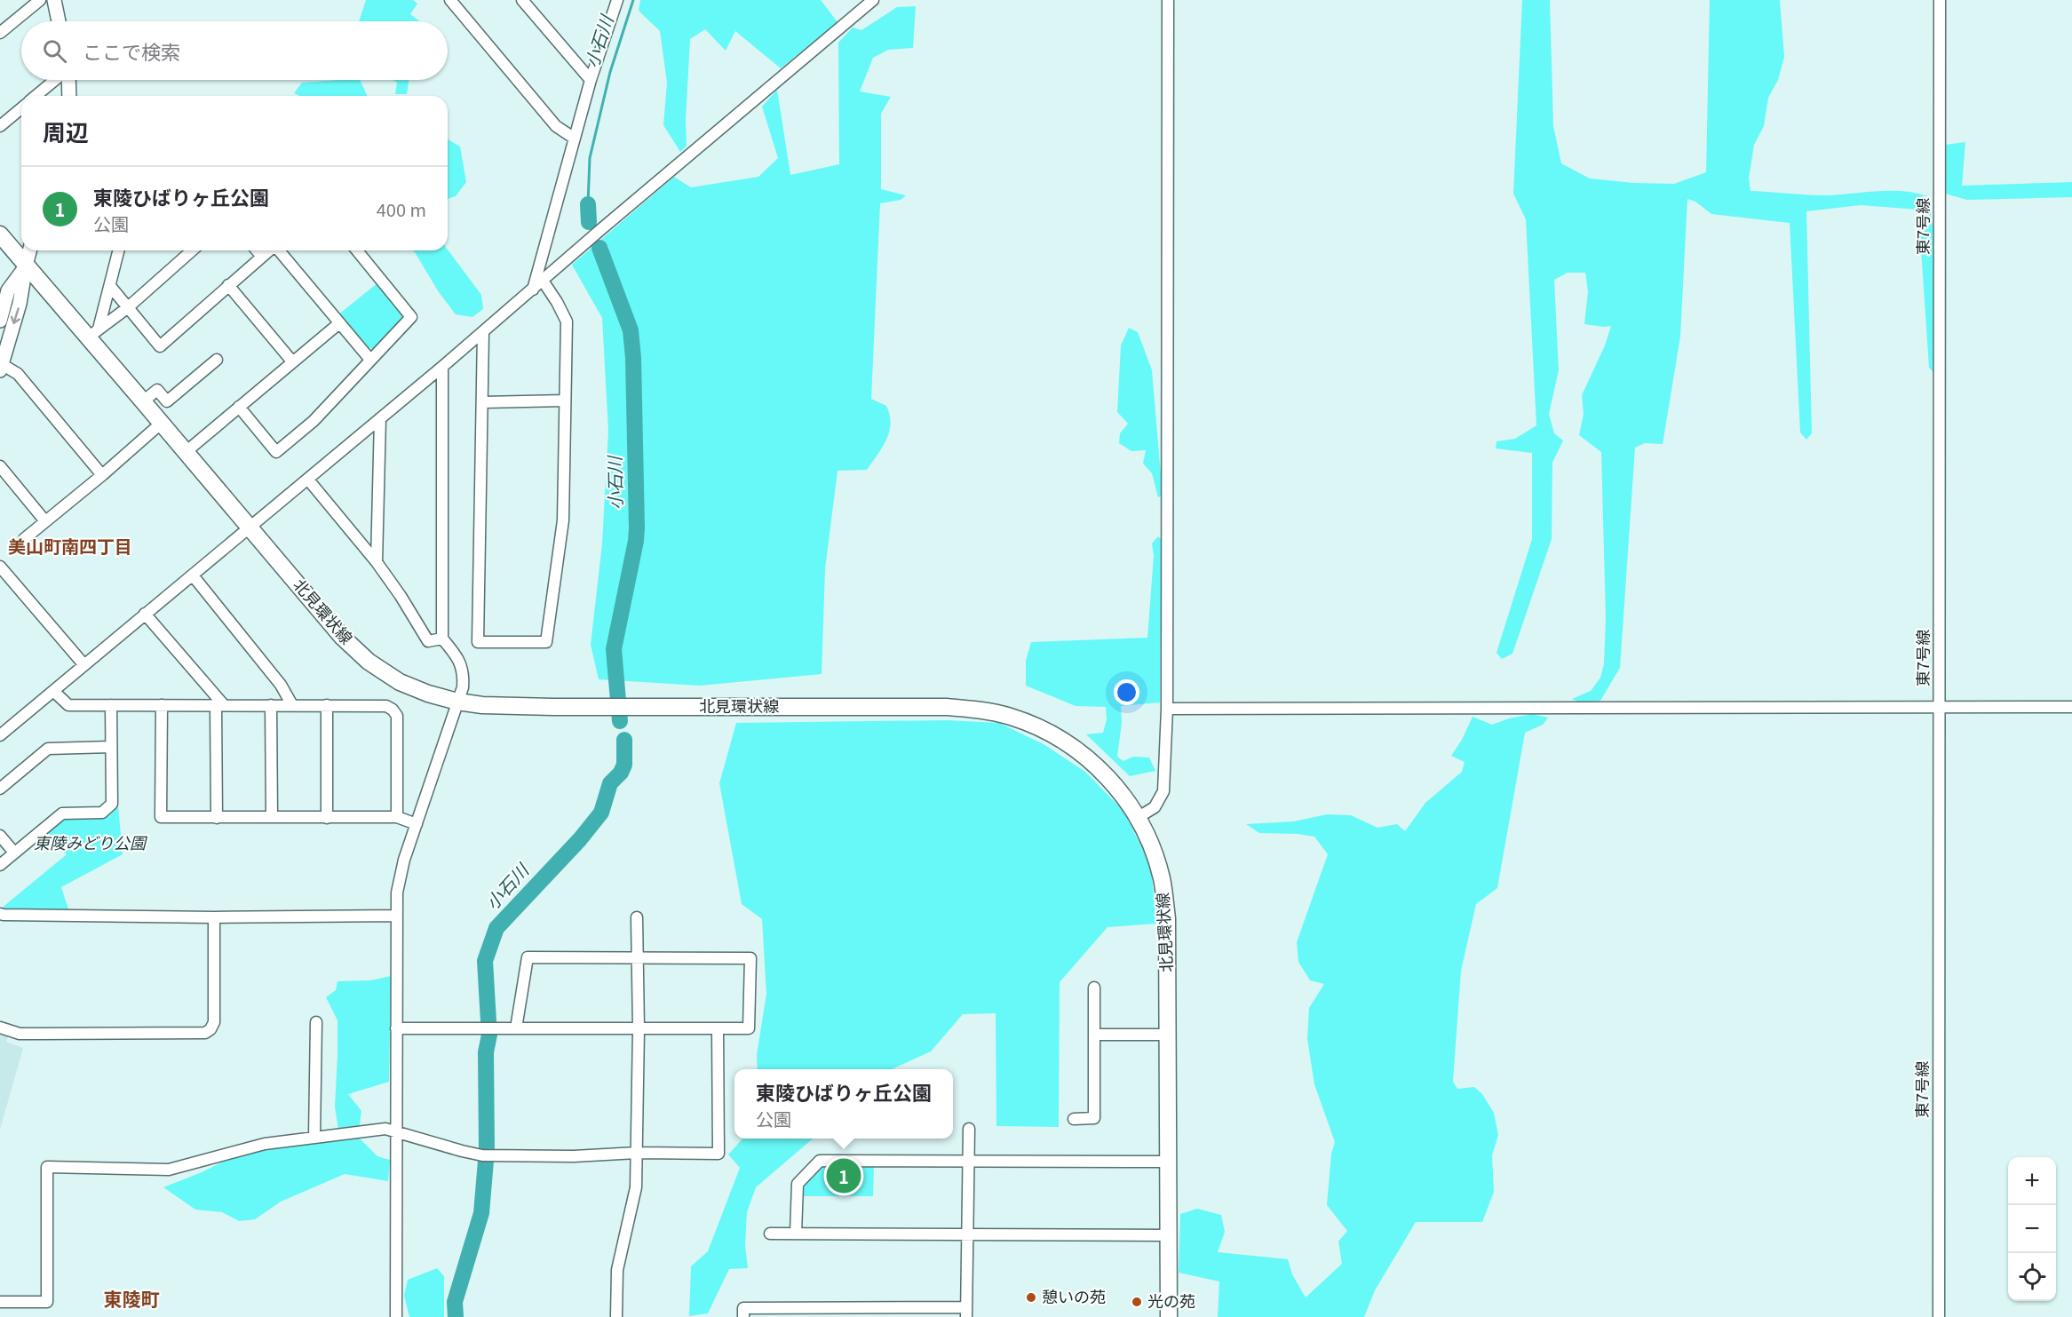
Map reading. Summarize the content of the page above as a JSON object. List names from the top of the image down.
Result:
{
  "streets": {
    "main road": ["北見環状線"],
    "street": ["東7号線"]
  },
  "districts": ["美山町南四丁目", "東陵町"],
  "water": ["小石川"],
  "parks": ["東陵みどり公園"],
  "places": ["憩いの苑", "光の苑"],
  "page": {
    "search": "ここで検索",
    "heading": "周辺",
    "list": [
      {
        "mark": "1",
        "name": "東陵ひばりヶ丘公園",
        "note": "公園",
        "value": "400 m"
      }
    ],
    "popup": ["東陵ひばりヶ丘公園", "公園"],
    "pins": "1",
    "map_buttons": ["+", "−"]
  }
}
